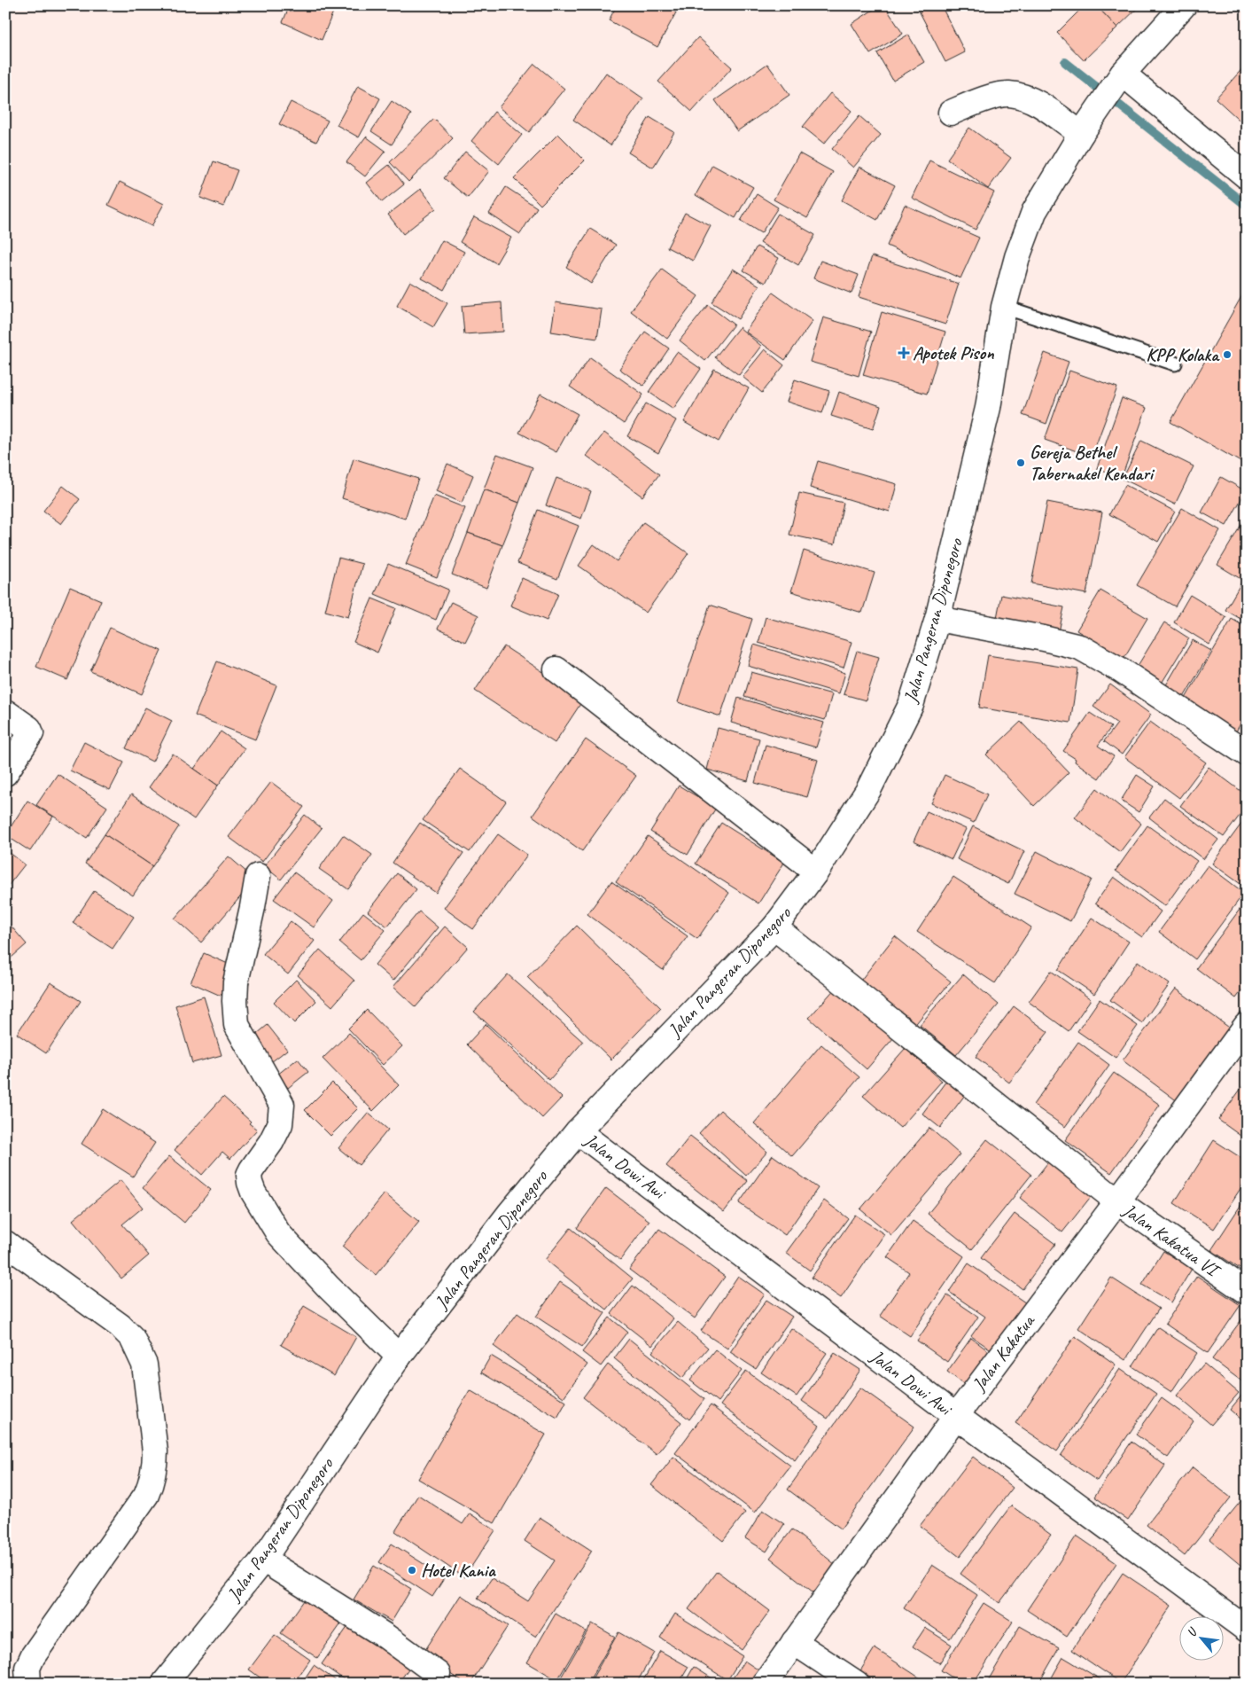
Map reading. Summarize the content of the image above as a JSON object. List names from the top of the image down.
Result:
{
  "streets": {
    "main road": [
      "Jalan Pangeran Diponegoro",
      "Jalan Dowi Awi",
      "Jalan Kakatua VI",
      "Jalan Kakatua"
    ]
  },
  "crossings": [
    ["Jalan Pangeran Diponegoro", "Jalan Dowi Awi"],
    ["Jalan Pangeran Diponegoro", "Jalan Kakatua VI"],
    ["Jalan Dowi Awi", "Jalan Kakatua"],
    ["Jalan Kakatua VI", "Jalan Kakatua"]
  ],
  "places": {
    "health": ["Apotek Pison"],
    "other": ["KPP Kolaka", "Gereja Bethel Tabernakel Kendari", "Hotel Kania"]
  },
  "north": "top left"
}
